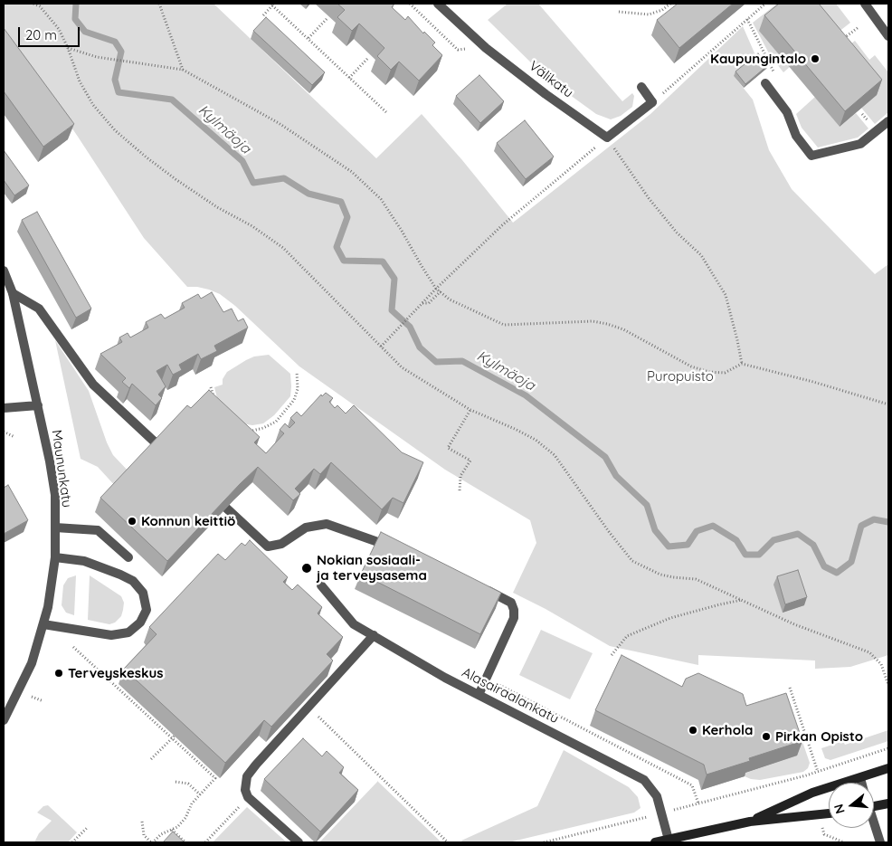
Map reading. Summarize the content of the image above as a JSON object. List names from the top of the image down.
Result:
{
  "streets": {
    "street": ["Välikatu", "Maununkatu", "Alasairaalankatu"]
  },
  "water": ["Kylmäoja"],
  "parks": ["Puropuisto"],
  "places": [
    "Kaupungintalo",
    "Konnun keittiö",
    "Nokian sosiaali- ja terveysasema",
    "Terveyskeskus",
    "Kerhola",
    "Pirkan Opisto"
  ],
  "scale_bar": "20 m",
  "north": "left"
}
